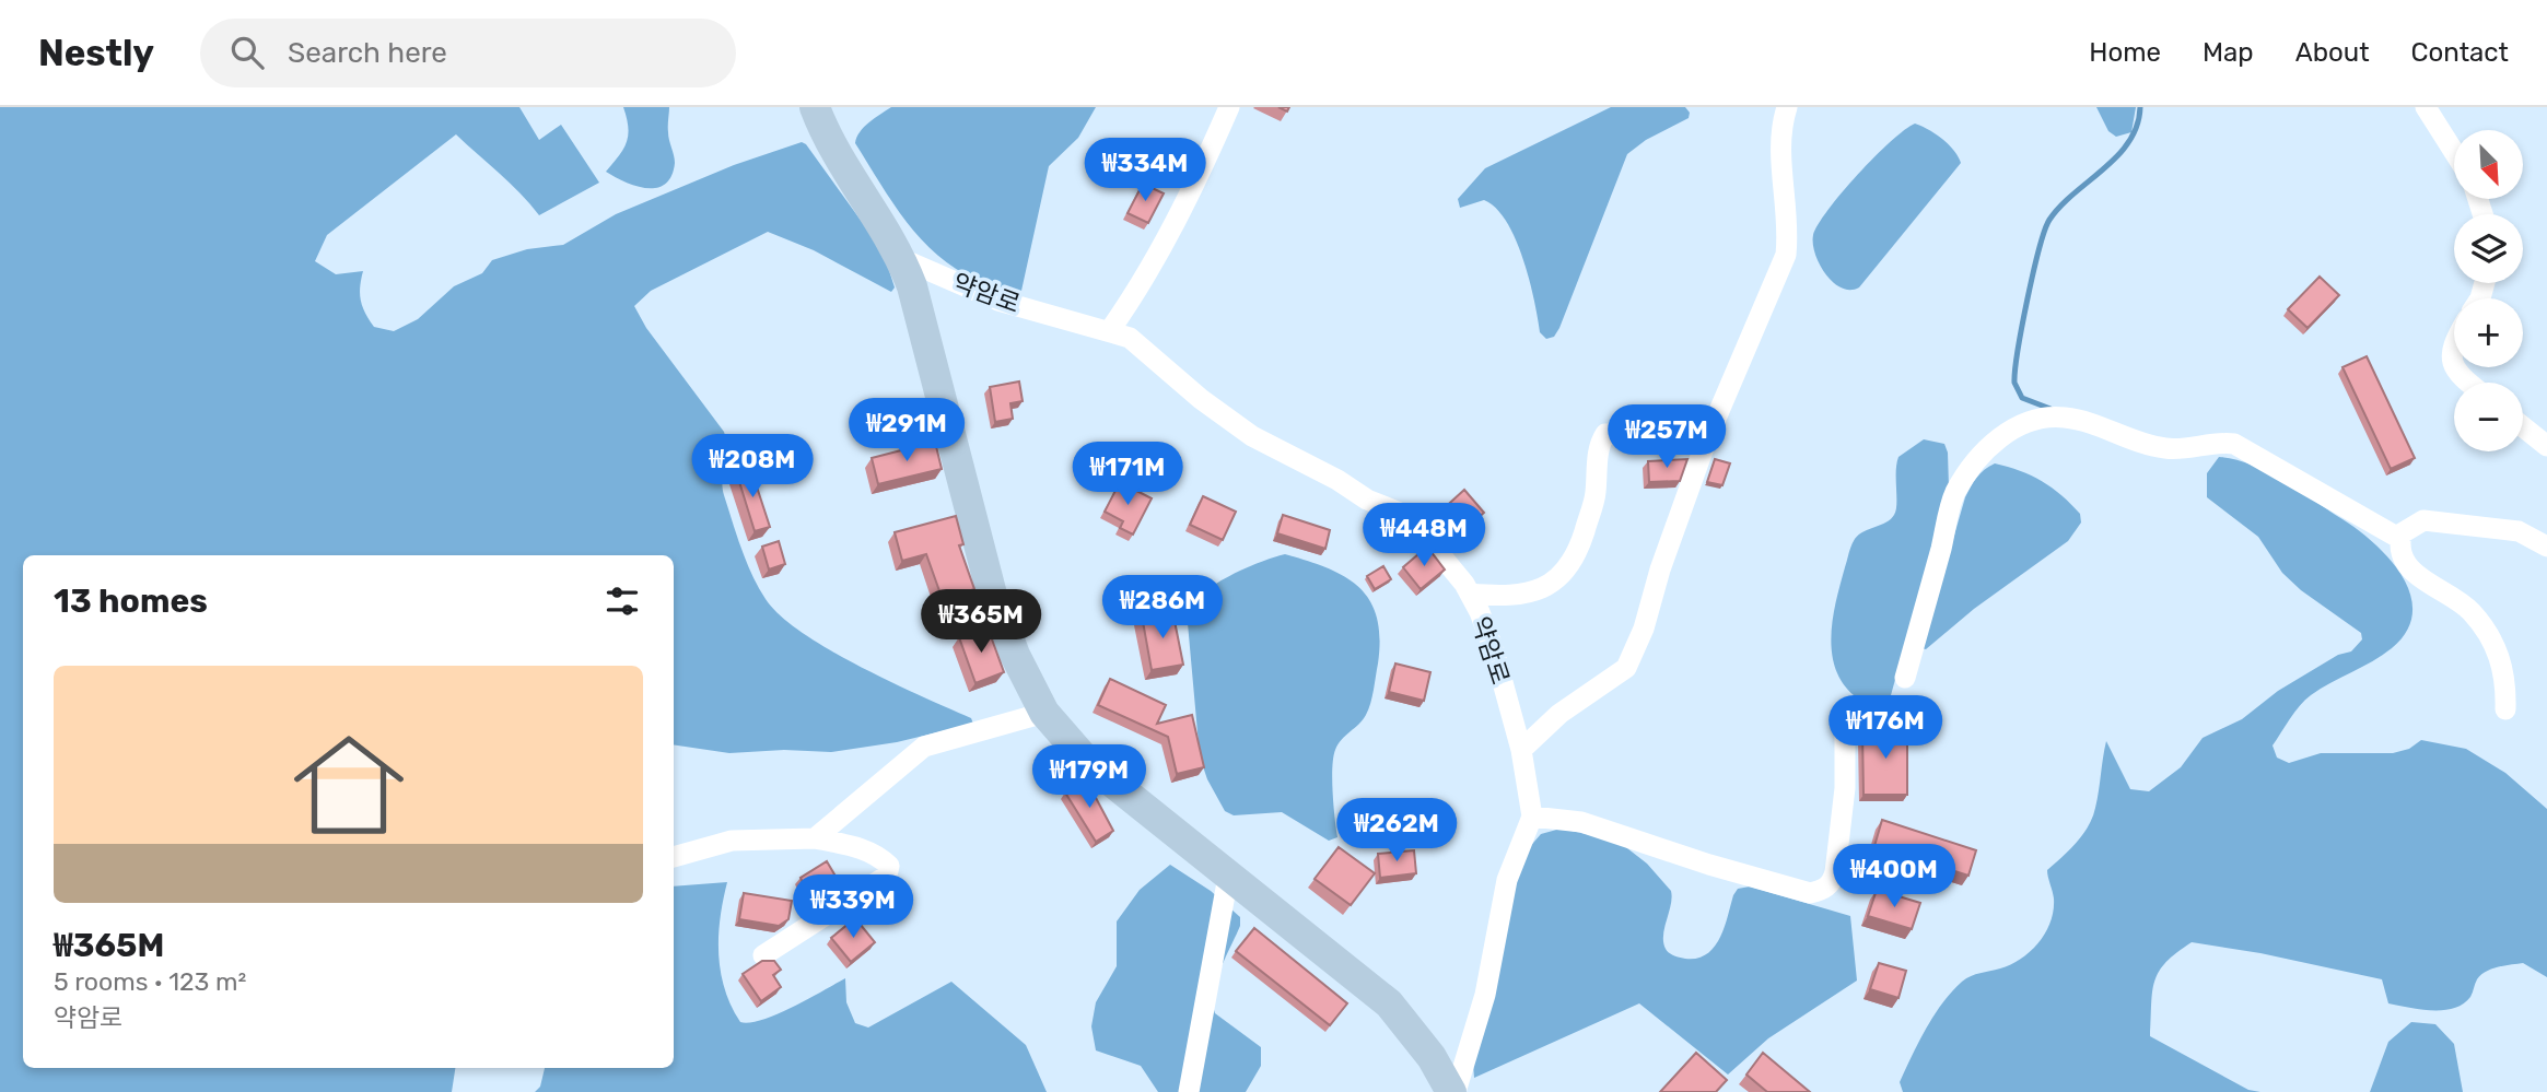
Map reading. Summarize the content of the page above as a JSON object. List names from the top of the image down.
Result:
{
  "streets": {
    "street": ["약암로"]
  },
  "north": "bottom right",
  "page": {
    "header": "Nestly",
    "search": "Search here",
    "nav": [
      "Home",
      "Map",
      "About",
      "Contact"
    ],
    "map_buttons": ["+", "−"],
    "price": [
      "₩334M",
      "₩291M",
      "₩257M",
      "₩208M",
      "₩171M",
      "₩448M",
      "₩286M",
      "₩365M",
      "₩176M",
      "₩179M",
      "₩262M",
      "₩400M",
      "₩339M"
    ],
    "heading": "13 homes",
    "list": [
      {
        "name": "₩365M",
        "note": "5 rooms · 123 m² · 약암로"
      }
    ]
  }
}
